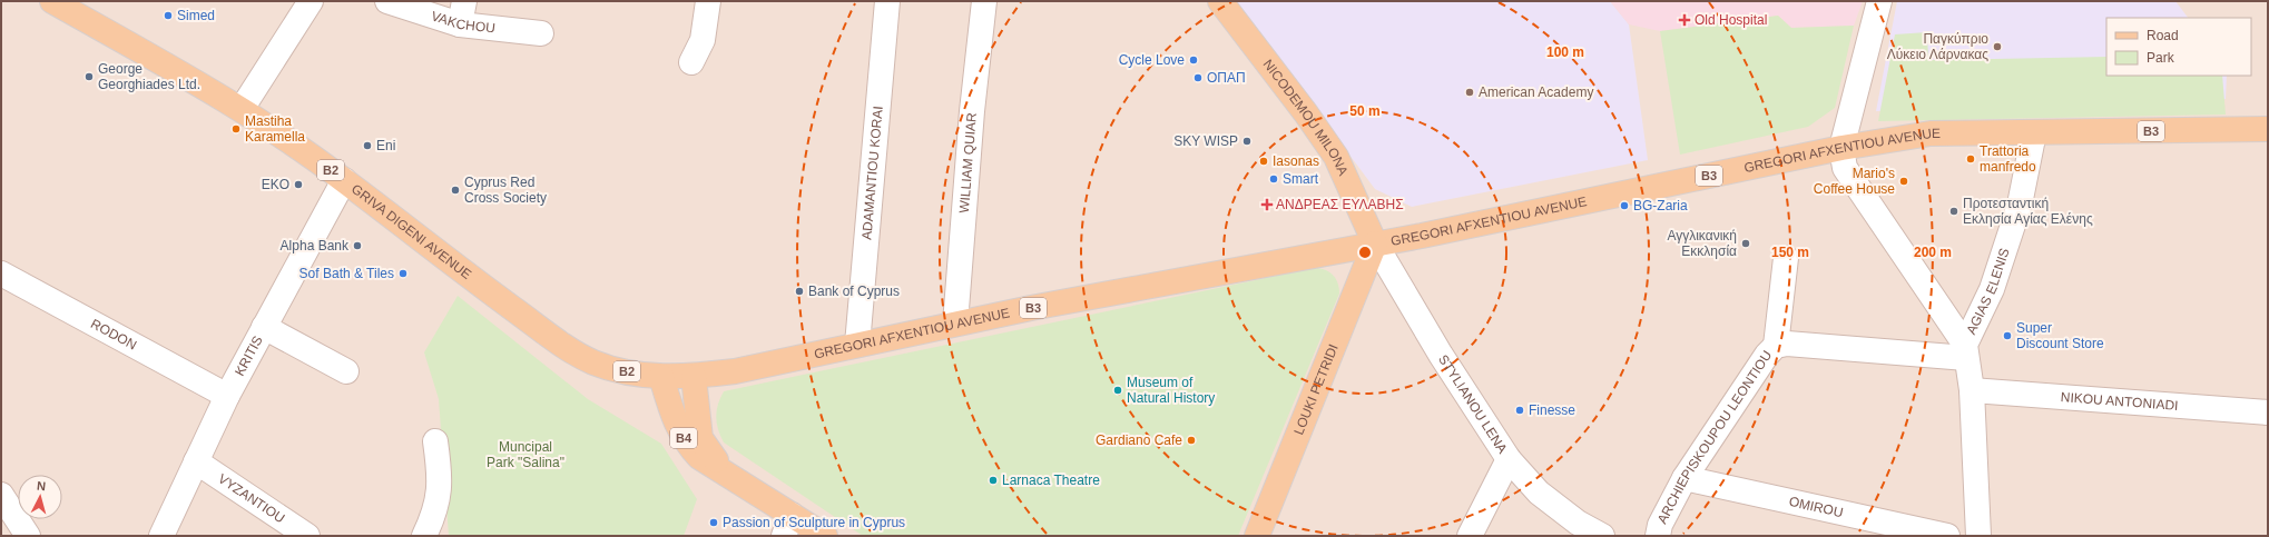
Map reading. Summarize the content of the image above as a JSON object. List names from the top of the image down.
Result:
{
  "streets": {
    "main road": [
      "NICODEMOU MILONA",
      "B3",
      "GREGORI AFXENTIOU AVENUE",
      "B2",
      "GRIVA DIGENI AVENUE",
      "LOUKI PETRIDI",
      "B4"
    ],
    "street": [
      "VAKCHOU",
      "WILLIAM QUIAR",
      "ADAMANTIOU KORAI",
      "AGIAS ELENIS",
      "RODON",
      "KRITIS",
      "NIKOU ANTONIADI",
      "STYLIANOU LENA",
      "ARCHIEPISKOUPOU LEONTIOU",
      "VYZANTIOU",
      "OMIROU"
    ]
  },
  "crossings": [
    ["NICODEMOU MILONA", "GREGORI AFXENTIOU AVENUE"],
    ["NICODEMOU MILONA", "LOUKI PETRIDI"],
    ["NICODEMOU MILONA", "STYLIANOU LENA"],
    ["GREGORI AFXENTIOU AVENUE", "WILLIAM QUIAR"],
    ["GREGORI AFXENTIOU AVENUE", "ADAMANTIOU KORAI"],
    ["GREGORI AFXENTIOU AVENUE", "GRIVA DIGENI AVENUE"],
    ["GREGORI AFXENTIOU AVENUE", "AGIAS ELENIS"],
    ["GREGORI AFXENTIOU AVENUE", "LOUKI PETRIDI"],
    ["GREGORI AFXENTIOU AVENUE", "STYLIANOU LENA"],
    ["GREGORI AFXENTIOU AVENUE", "B4"],
    ["GRIVA DIGENI AVENUE", "KRITIS"],
    ["GRIVA DIGENI AVENUE", "B4"],
    ["AGIAS ELENIS", "NIKOU ANTONIADI"],
    ["AGIAS ELENIS", "ARCHIEPISKOUPOU LEONTIOU"],
    ["RODON", "KRITIS"],
    ["KRITIS", "VYZANTIOU"],
    ["LOUKI PETRIDI", "STYLIANOU LENA"],
    ["ARCHIEPISKOUPOU LEONTIOU", "OMIROU"]
  ],
  "parks": ["Muncipal Park \"Salina\""],
  "places": {
    "other": [
      "Simed",
      "Παγκύπριο Λύκειο Λάρνακας",
      "Cycle Love",
      "George Georghiades Ltd.",
      "ΟΠΑΠ",
      "American Academy",
      "Mastiha Karamella",
      "SKY WISP",
      "Eni",
      "Trattoria manfredo",
      "Iasonas",
      "Smart",
      "Mario's Coffee House",
      "EKO",
      "Cyprus Red Cross Society",
      "BG-Zaria",
      "Προτεσταντική Εκλησία Αγίας Ελένης",
      "Αγγλικανική Εκκλησία",
      "Alpha Bank",
      "Sof Bath & Tiles",
      "Bank of Cyprus",
      "Super Discount Store",
      "Museum of Natural History",
      "Finesse",
      "Gardiano Cafe",
      "Larnaca Theatre",
      "Passion of Sculpture in Cyprus"
    ],
    "health": ["Old Hospital", "ΑΝΔΡΕΑΣ ΕΥΛΑΒΗΣ"]
  },
  "legend": ["Road", "Park"],
  "north": "top",
  "rings": [
    "100 m",
    "50 m",
    "150 m",
    "200 m"
  ]
}
